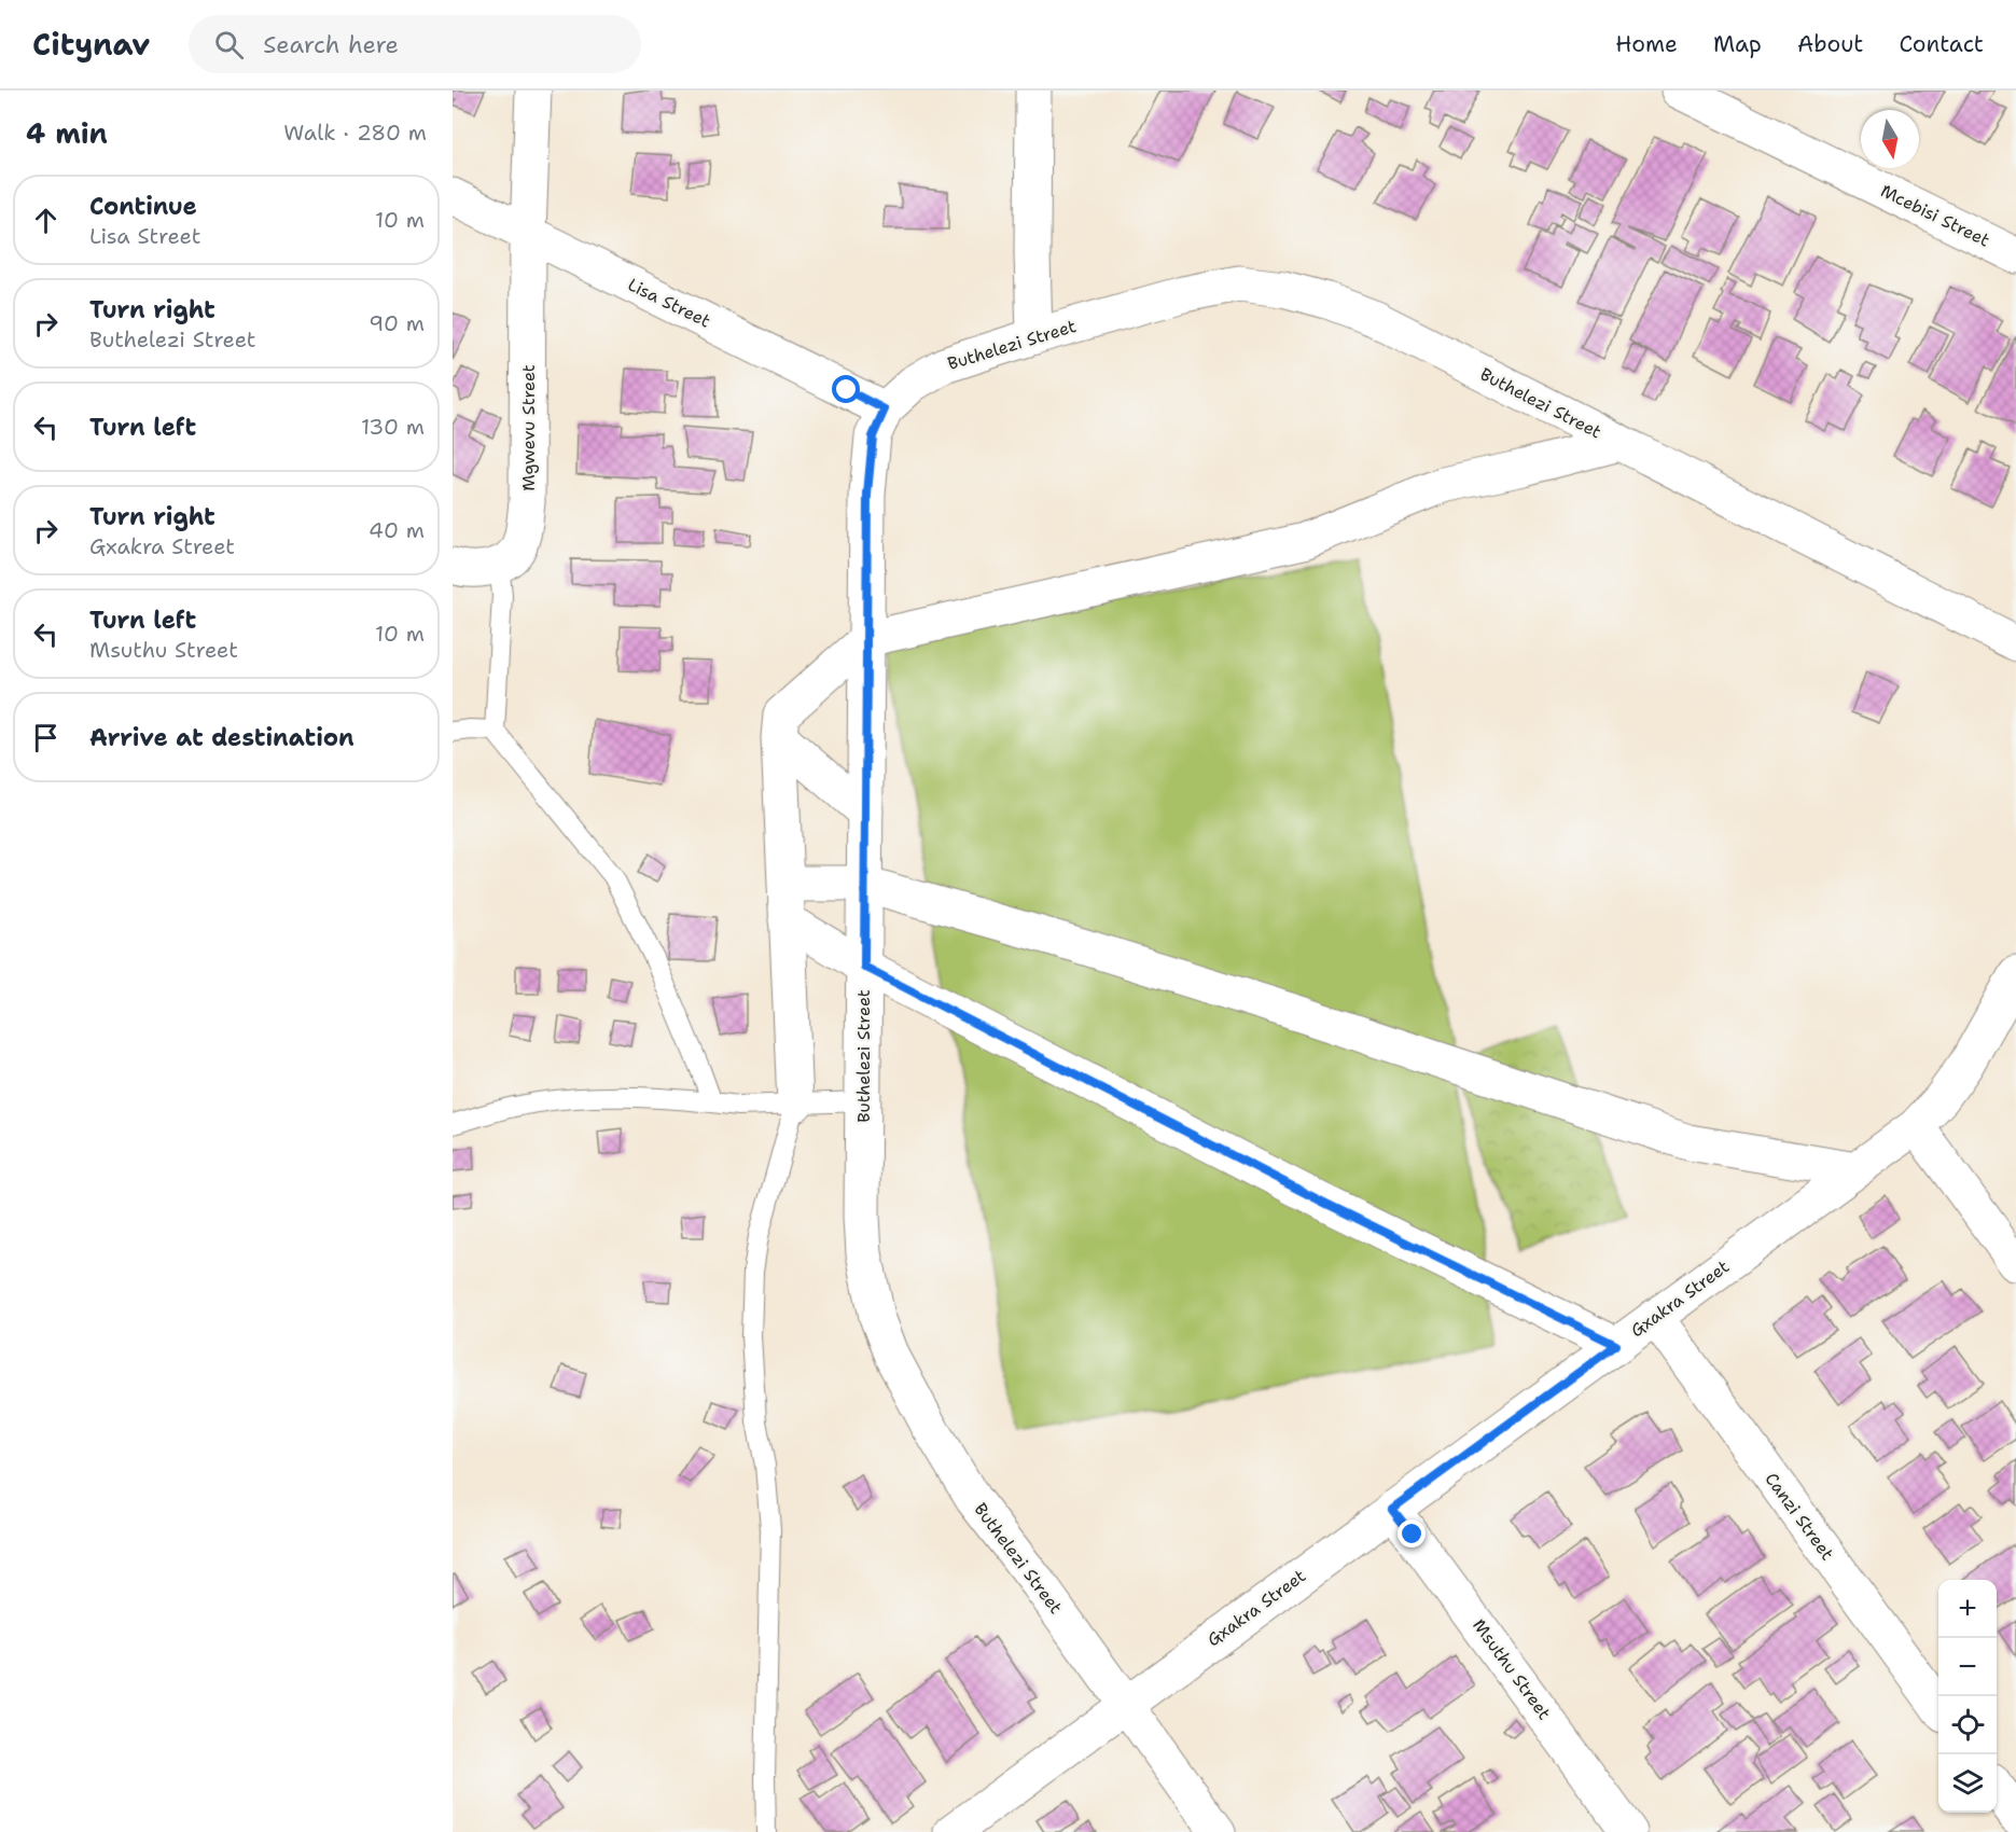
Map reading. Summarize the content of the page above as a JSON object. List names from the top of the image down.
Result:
{
  "streets": {
    "street": [
      "Mcebisi Street",
      "Lisa Street",
      "Buthelezi Street",
      "Mgwevu Street",
      "Gxakra Street",
      "Canzi Street",
      "Msuthu Street"
    ]
  },
  "crossings": [
    ["Lisa Street", "Buthelezi Street"],
    ["Lisa Street", "Mgwevu Street"],
    ["Buthelezi Street", "Gxakra Street"],
    ["Gxakra Street", "Canzi Street"],
    ["Gxakra Street", "Msuthu Street"]
  ],
  "north": "bottom",
  "page": {
    "header": "Citynav",
    "search": "Search here",
    "nav": [
      "Home",
      "Map",
      "About",
      "Contact"
    ],
    "heading": ["4 min", "Walk · 280 m"],
    "list": [
      ["Continue", "Lisa Street", "10 m"],
      ["Turn right", "Buthelezi Street", "90 m"],
      ["Turn left", "130 m"],
      ["Turn right", "Gxakra Street", "40 m"],
      ["Turn left", "Msuthu Street", "10 m"],
      "Arrive at destination"
    ],
    "map_buttons": ["+", "−"]
  }
}
